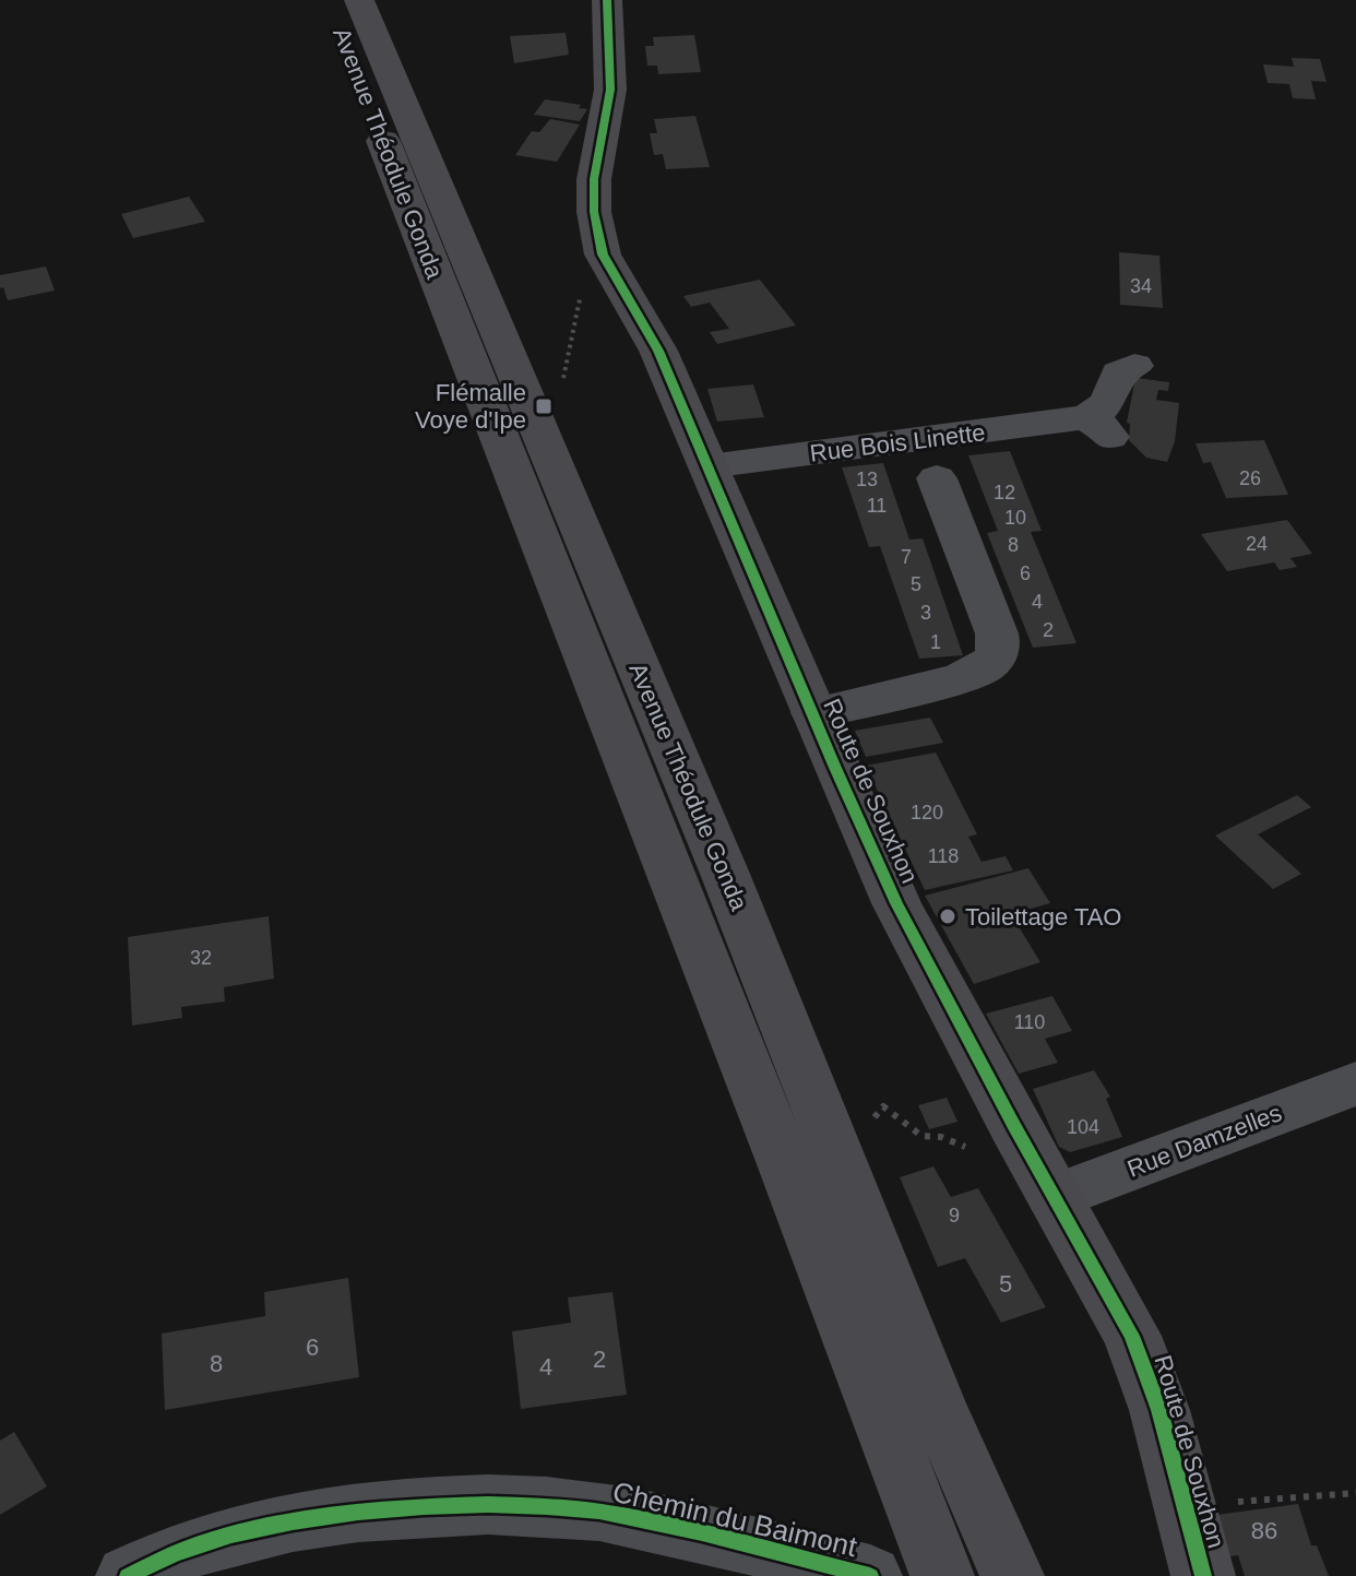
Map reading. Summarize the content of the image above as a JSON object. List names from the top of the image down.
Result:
{
  "streets": {
    "main road": ["Avenue Théodule Gonda", "Route de Souxhon"],
    "street": ["Rue Bois Linette", "Rue Damzelles", "Chemin du Baimont"]
  },
  "crossings": [
    ["Rue Bois Linette", "Route de Souxhon"],
    ["Route de Souxhon", "Rue Damzelles"]
  ],
  "places": {
    "transit": ["Flémalle Voye d'Ipe"],
    "other": ["Toilettage TAO"]
  },
  "house_numbers": [
    "34",
    "26",
    "13",
    "12",
    "11",
    "10",
    "24",
    "8",
    "7",
    "6",
    "5",
    "4",
    "3",
    "2",
    "1",
    "120",
    "118",
    "32",
    "110",
    "104",
    "9",
    "5",
    "6",
    "2",
    "8",
    "4",
    "86"
  ]
}
